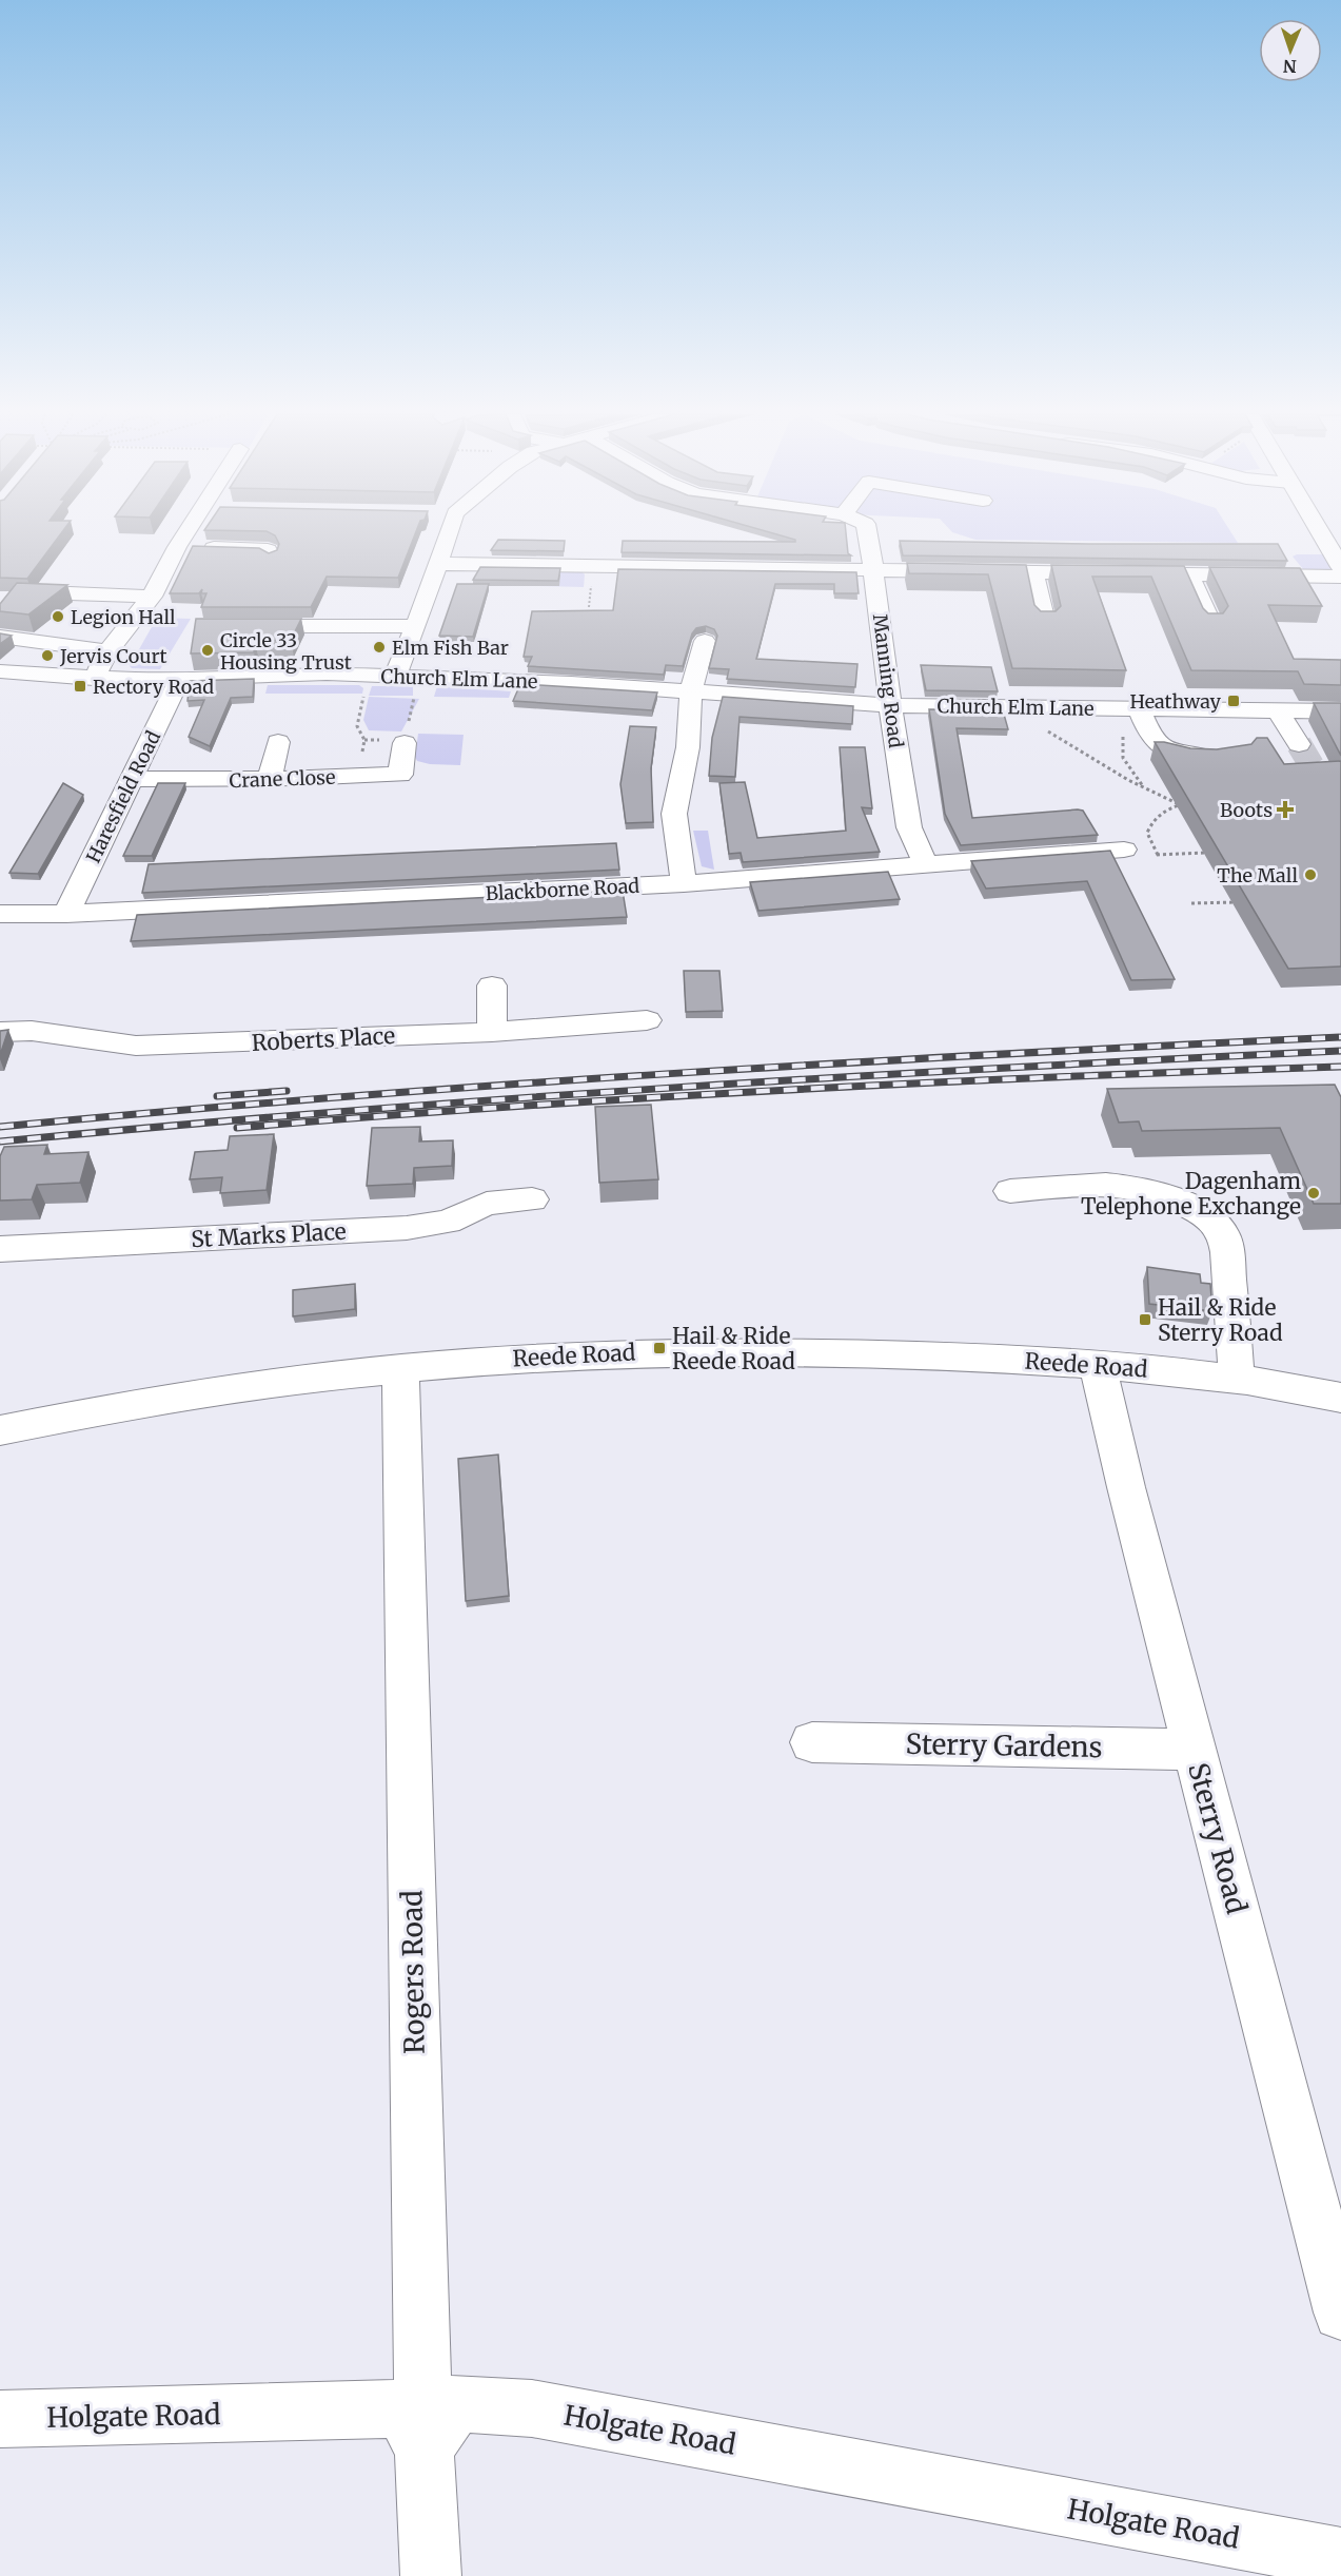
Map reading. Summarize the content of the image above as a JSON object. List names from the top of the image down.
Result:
{
  "streets": {
    "street": [
      "Church Elm Lane",
      "Manning Road",
      "Crane Close",
      "Haresfield Road",
      "Blackborne Road",
      "Roberts Place",
      "St Marks Place",
      "Reede Road",
      "Sterry Gardens",
      "Sterry Road",
      "Rogers Road",
      "Holgate Road"
    ]
  },
  "crossings": [
    ["Church Elm Lane", "Manning Road"],
    ["Church Elm Lane", "Haresfield Road"],
    ["Manning Road", "Blackborne Road"],
    ["Crane Close", "Haresfield Road"],
    ["Haresfield Road", "Blackborne Road"],
    ["Reede Road", "Sterry Road"],
    ["Reede Road", "Rogers Road"],
    ["Sterry Gardens", "Sterry Road"],
    ["Rogers Road", "Holgate Road"]
  ],
  "places": {
    "other": [
      "Legion Hall",
      "Elm Fish Bar",
      "Circle 33 Housing Trust",
      "Jervis Court",
      "The Mall",
      "Dagenham Telephone Exchange"
    ],
    "transit": [
      "Rectory Road",
      "Heathway",
      "Hail & Ride Sterry Road",
      "Hail & Ride Reede Road"
    ],
    "health": ["Boots"]
  },
  "north": "bottom"
}
